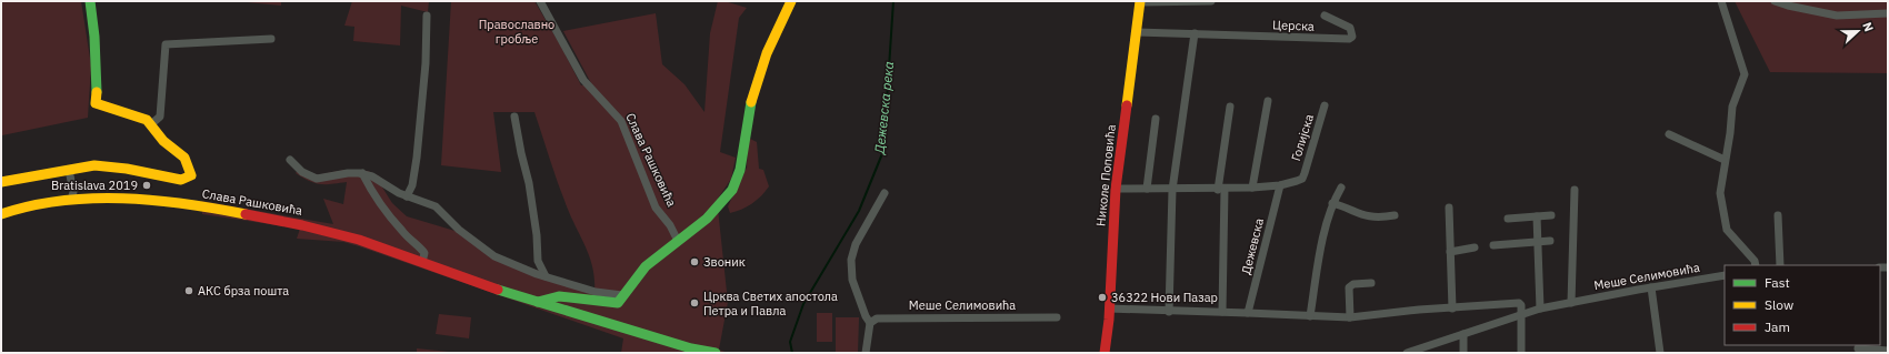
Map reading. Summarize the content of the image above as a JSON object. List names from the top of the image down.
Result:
{
  "streets": {
    "main road": ["Слава Рашковића", "Николе Поповића"],
    "street": [
      "Церска",
      "Голијска",
      "Дежевска",
      "Меше Селимовића"
    ]
  },
  "crossings": [
    ["Церска", "Николе Поповића"],
    ["Голијска", "Николе Поповића"],
    ["Голијска", "Дежевска"]
  ],
  "water": ["Дежевска река"],
  "parks": ["Православно гробље"],
  "places": [
    "Bratislava 2019",
    "Звоник",
    "АКС брза пошта",
    "36322 Нови Пазар",
    "Црква Светих апостола Петра и Павла"
  ],
  "legend": ["Fast", "Slow", "Jam"],
  "north": "right"
}
